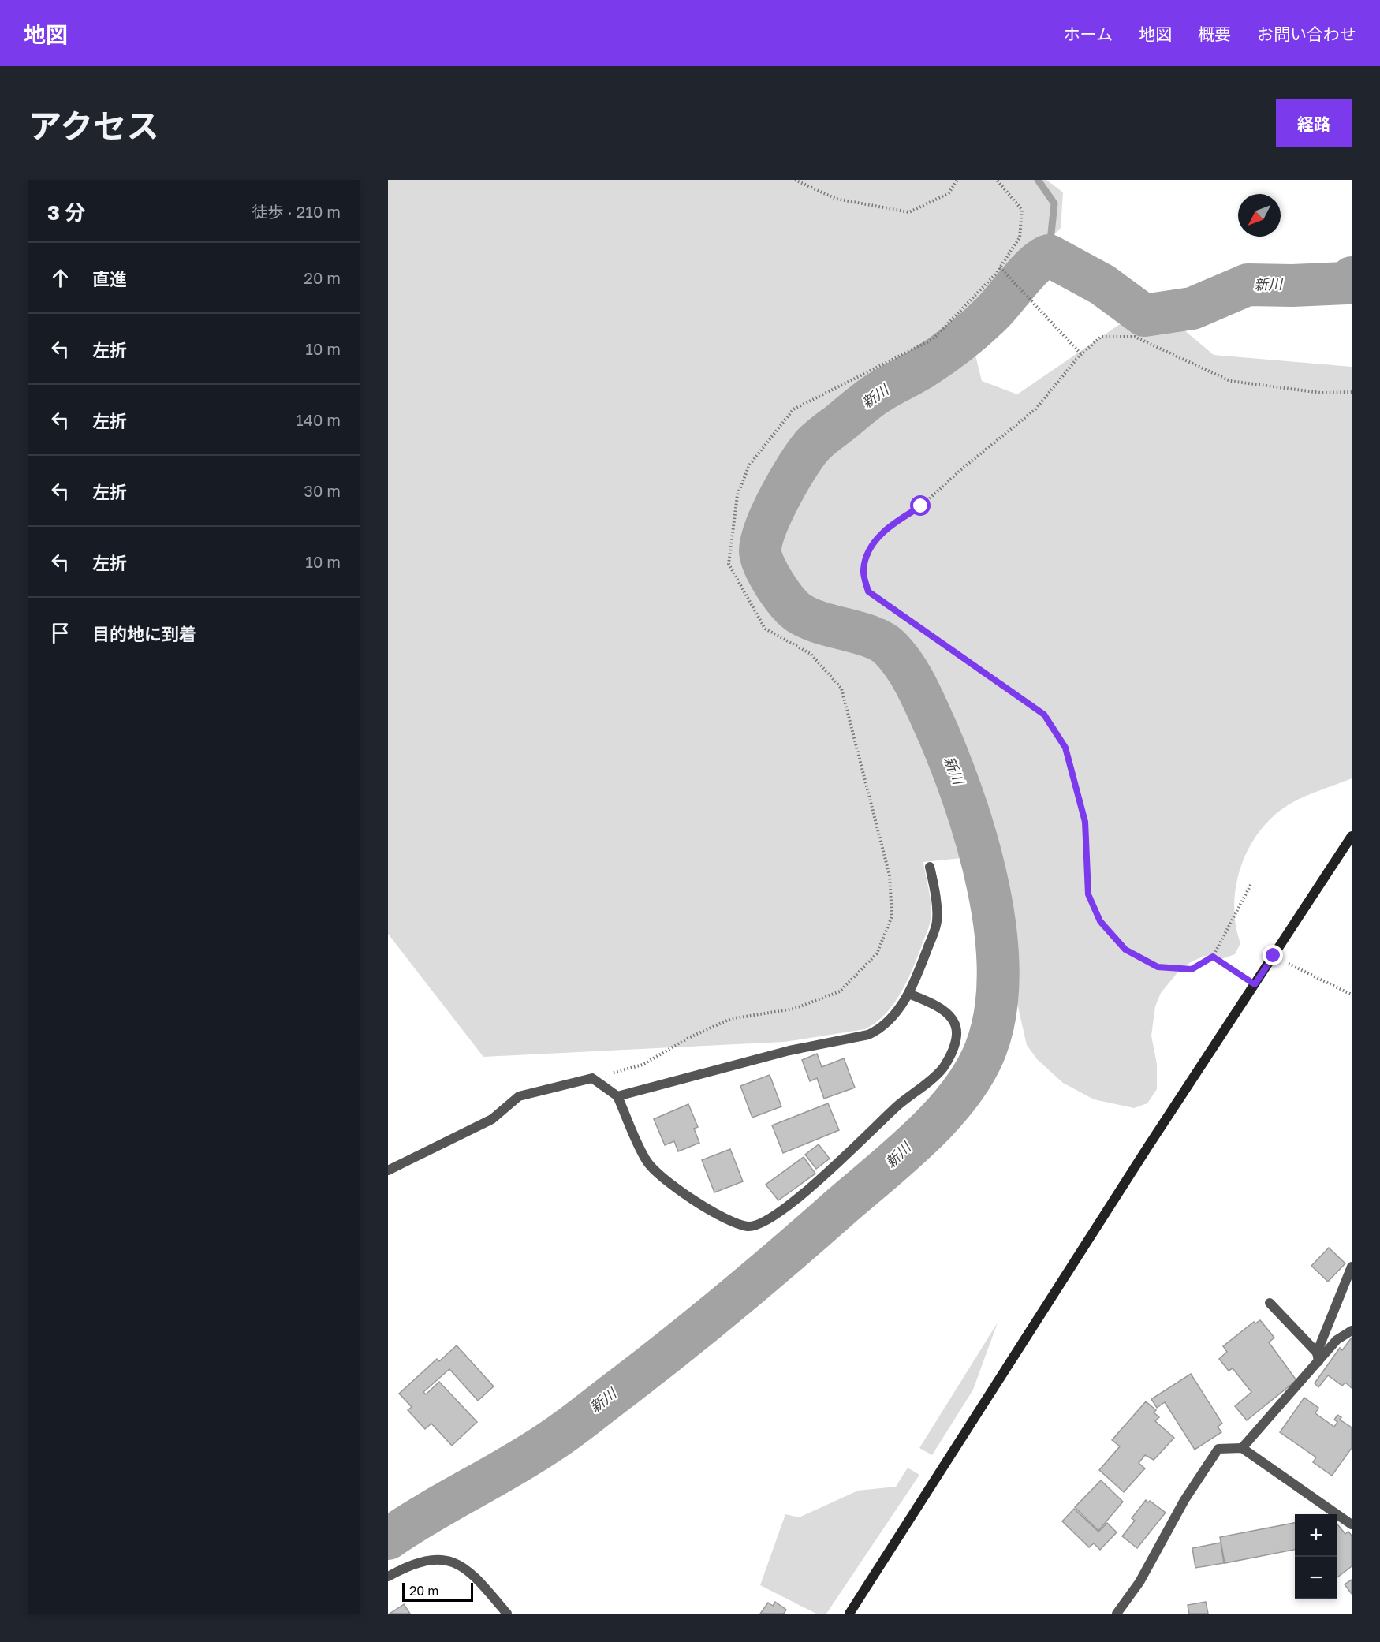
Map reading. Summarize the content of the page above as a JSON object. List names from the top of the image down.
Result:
{
  "water": ["新川"],
  "scale_bar": "20 m",
  "north": "bottom left",
  "page": {
    "header": "地図",
    "nav": [
      "ホーム",
      "地図",
      "概要",
      "お問い合わせ"
    ],
    "title": "アクセス",
    "buttons": "経路",
    "heading": ["3 分", "徒歩 · 210 m"],
    "list": [
      ["直進", "20 m"],
      ["左折", "10 m"],
      ["左折", "140 m"],
      ["左折", "30 m"],
      ["左折", "10 m"],
      "目的地に到着"
    ],
    "map_buttons": ["+", "−"],
    "scale": "20 m"
  }
}
